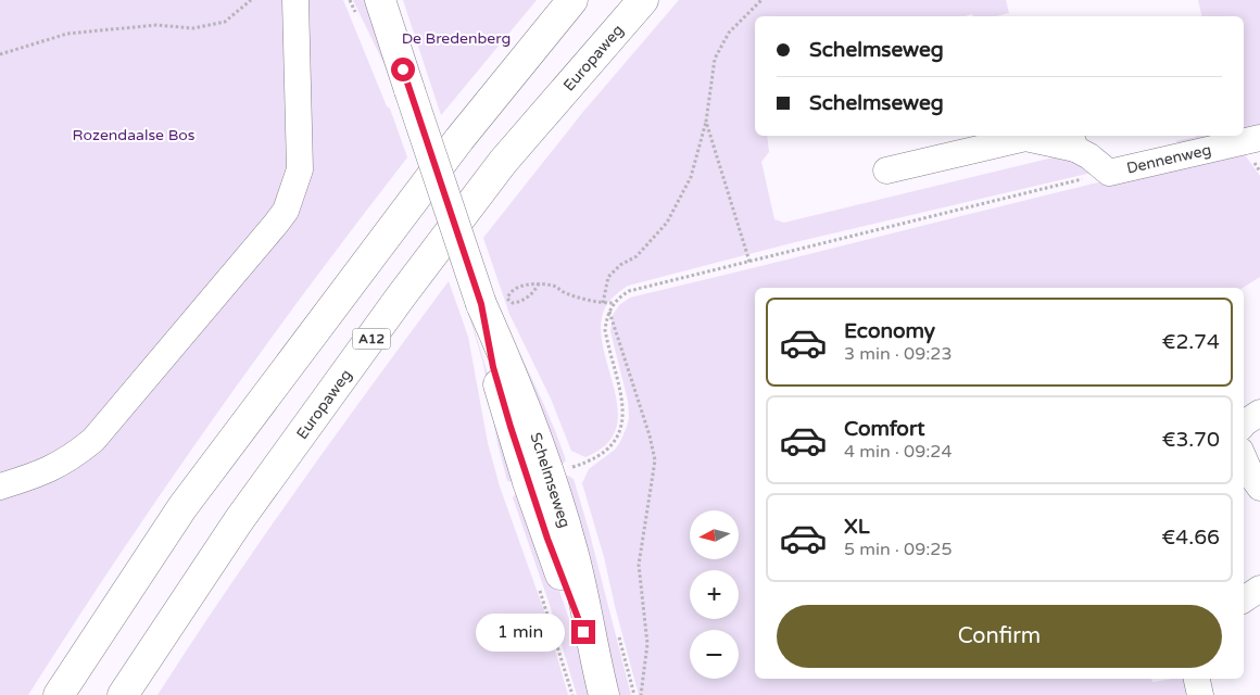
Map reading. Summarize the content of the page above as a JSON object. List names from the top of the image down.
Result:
{
  "streets": {
    "main road": ["Europaweg", "A12", "Schelmseweg"],
    "street": ["Dennenweg"]
  },
  "parks": ["De Bredenberg", "Rozendaalse Bos"],
  "north": "left",
  "page": {
    "banner": ["Schelmseweg", "Schelmseweg"],
    "list": [
      {
        "name": "Economy",
        "note": "3 min · 09:23",
        "value": "€2.74"
      },
      {
        "name": "Comfort",
        "note": "4 min · 09:24",
        "value": "€3.70"
      },
      {
        "name": "XL",
        "note": "5 min · 09:25",
        "value": "€4.66"
      }
    ],
    "map_buttons": ["+", "−"],
    "buttons": "Confirm",
    "bubble": "1 min"
  }
}
